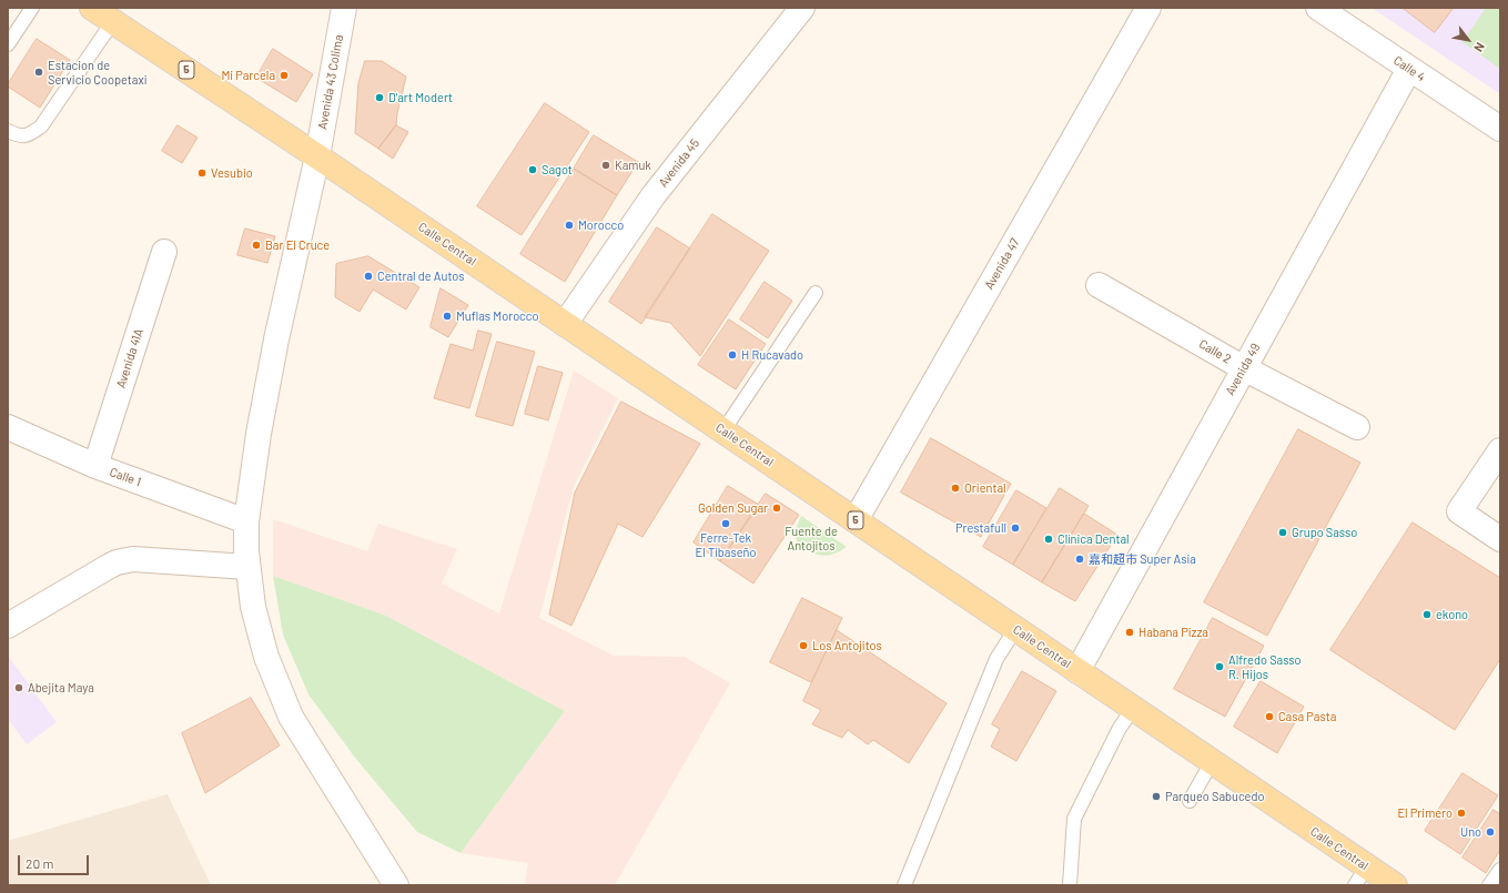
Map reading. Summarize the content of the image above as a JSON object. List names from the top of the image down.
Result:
{
  "streets": {
    "main road": ["5", "Calle Central"],
    "street": [
      "Calle 4",
      "Avenida 43 Colima",
      "Avenida 45",
      "Avenida 47",
      "Calle 2",
      "Avenida 41A",
      "Avenida 49",
      "Calle 1"
    ]
  },
  "crossings": [
    ["Calle 4", "Avenida 49"],
    ["Avenida 43 Colima", "Calle Central"],
    ["Avenida 43 Colima", "Calle 1"],
    ["Avenida 45", "Calle Central"],
    ["Calle Central", "Avenida 47"],
    ["Calle Central", "Avenida 49"],
    ["Calle 2", "Avenida 49"],
    ["Avenida 41A", "Calle 1"]
  ],
  "parks": ["Fuente de Antojitos"],
  "places": [
    "Estacion de Servicio Coopetaxi",
    "Mi Parcela",
    "D'art Modert",
    "Kamuk",
    "Sagot",
    "Vesubio",
    "Morocco",
    "Bar El Cruce",
    "Central de Autos",
    "Muflas Morocco",
    "H Rucavado",
    "Oriental",
    "Golden Sugar",
    "Ferre-Tek El Tibaseño",
    "Prestafull",
    "Grupo Sasso",
    "Clínica Dental",
    "嘉和超市 Super Asia",
    "ekono",
    "Habana Pizza",
    "Los Antojitos",
    "Alfredo Sasso R. Hijos",
    "Abejita Maya",
    "Casa Pasta",
    "Parqueo Sabucedo",
    "El Primero",
    "Uno"
  ],
  "scale_bar": "20 m",
  "north": "bottom right"
}
